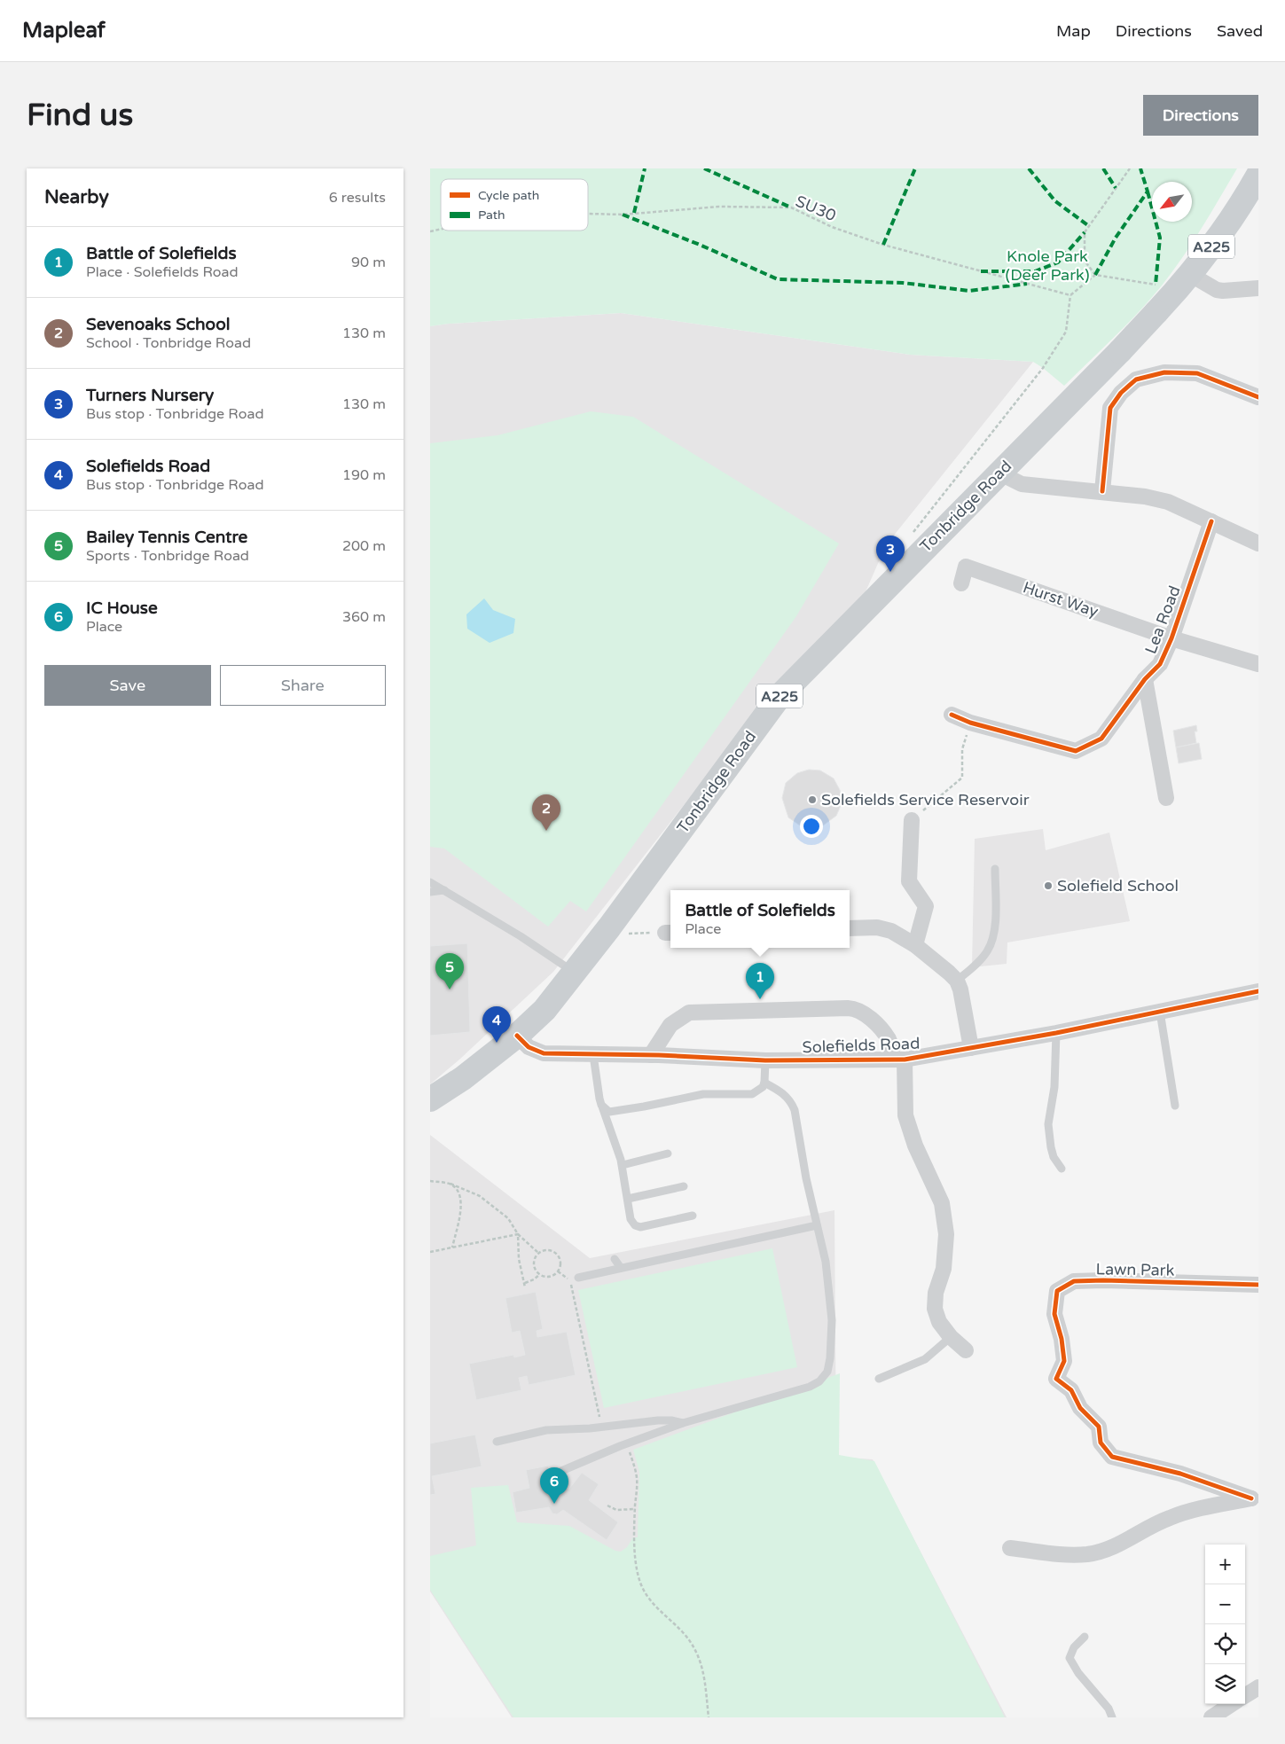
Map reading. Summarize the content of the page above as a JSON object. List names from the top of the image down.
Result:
{
  "streets": {
    "main road": ["A225", "Tonbridge Road"],
    "street": [
      "Hurst Way",
      "Lea Road",
      "Solefields Road",
      "Lawn Park"
    ],
    "path": ["SU30"]
  },
  "crossings": [
    ["A225", "Tonbridge Road"],
    ["Tonbridge Road", "Solefields Road"],
    ["Hurst Way", "Lea Road"]
  ],
  "parks": ["Knole Park (Deer Park)"],
  "places": ["Solefields Service Reservoir", "Solefield School"],
  "legend": ["Cycle path", "Path"],
  "north": "bottom left",
  "page": {
    "header": "Mapleaf",
    "nav": ["Map", "Directions", "Saved"],
    "buttons": [
      "Directions",
      ["Save", "Share"]
    ],
    "title": "Find us",
    "heading": ["Nearby", "6 results"],
    "list": [
      {
        "mark": "1",
        "name": "Battle of Solefields",
        "note": "Place · Solefields Road",
        "value": "90 m"
      },
      {
        "mark": "2",
        "name": "Sevenoaks School",
        "note": "School · Tonbridge Road",
        "value": "130 m"
      },
      {
        "mark": "3",
        "name": "Turners Nursery",
        "note": "Bus stop · Tonbridge Road",
        "value": "130 m"
      },
      {
        "mark": "4",
        "name": "Solefields Road",
        "note": "Bus stop · Tonbridge Road",
        "value": "190 m"
      },
      {
        "mark": "5",
        "name": "Bailey Tennis Centre",
        "note": "Sports · Tonbridge Road",
        "value": "200 m"
      },
      {
        "mark": "6",
        "name": "IC House",
        "note": "Place",
        "value": "360 m"
      }
    ],
    "pins": [
      "3",
      "2",
      "5",
      "1",
      "4",
      "6"
    ],
    "popup": ["Battle of Solefields", "Place"],
    "map_buttons": ["+", "−"]
  }
}
